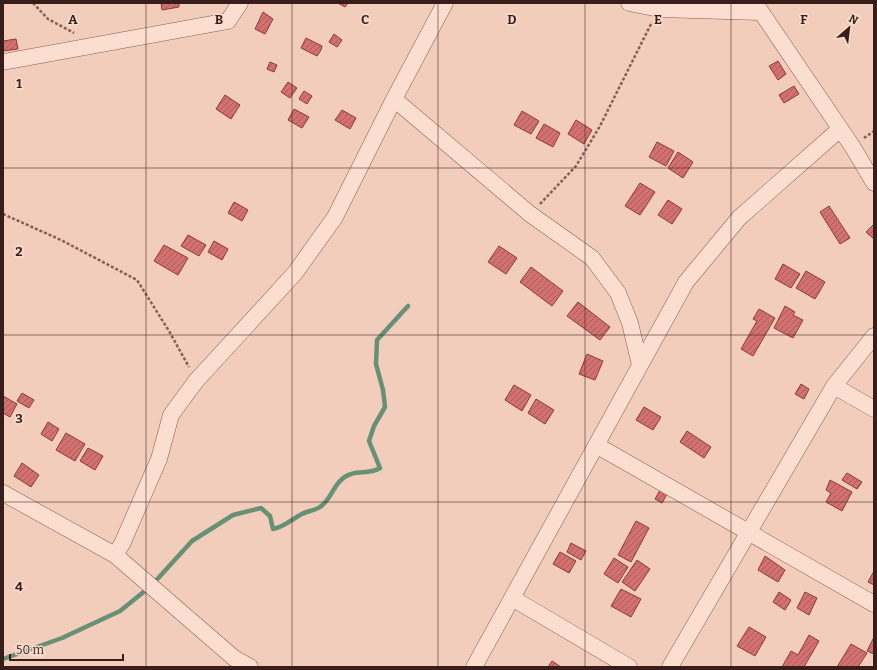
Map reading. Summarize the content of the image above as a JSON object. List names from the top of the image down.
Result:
{
  "scale_bar": "50 m",
  "north": "top right",
  "grid": {
    "columns": [
      "A",
      "B",
      "C",
      "D",
      "E",
      "F"
    ],
    "rows": [
      "1",
      "2",
      "3",
      "4"
    ]
  }
}
